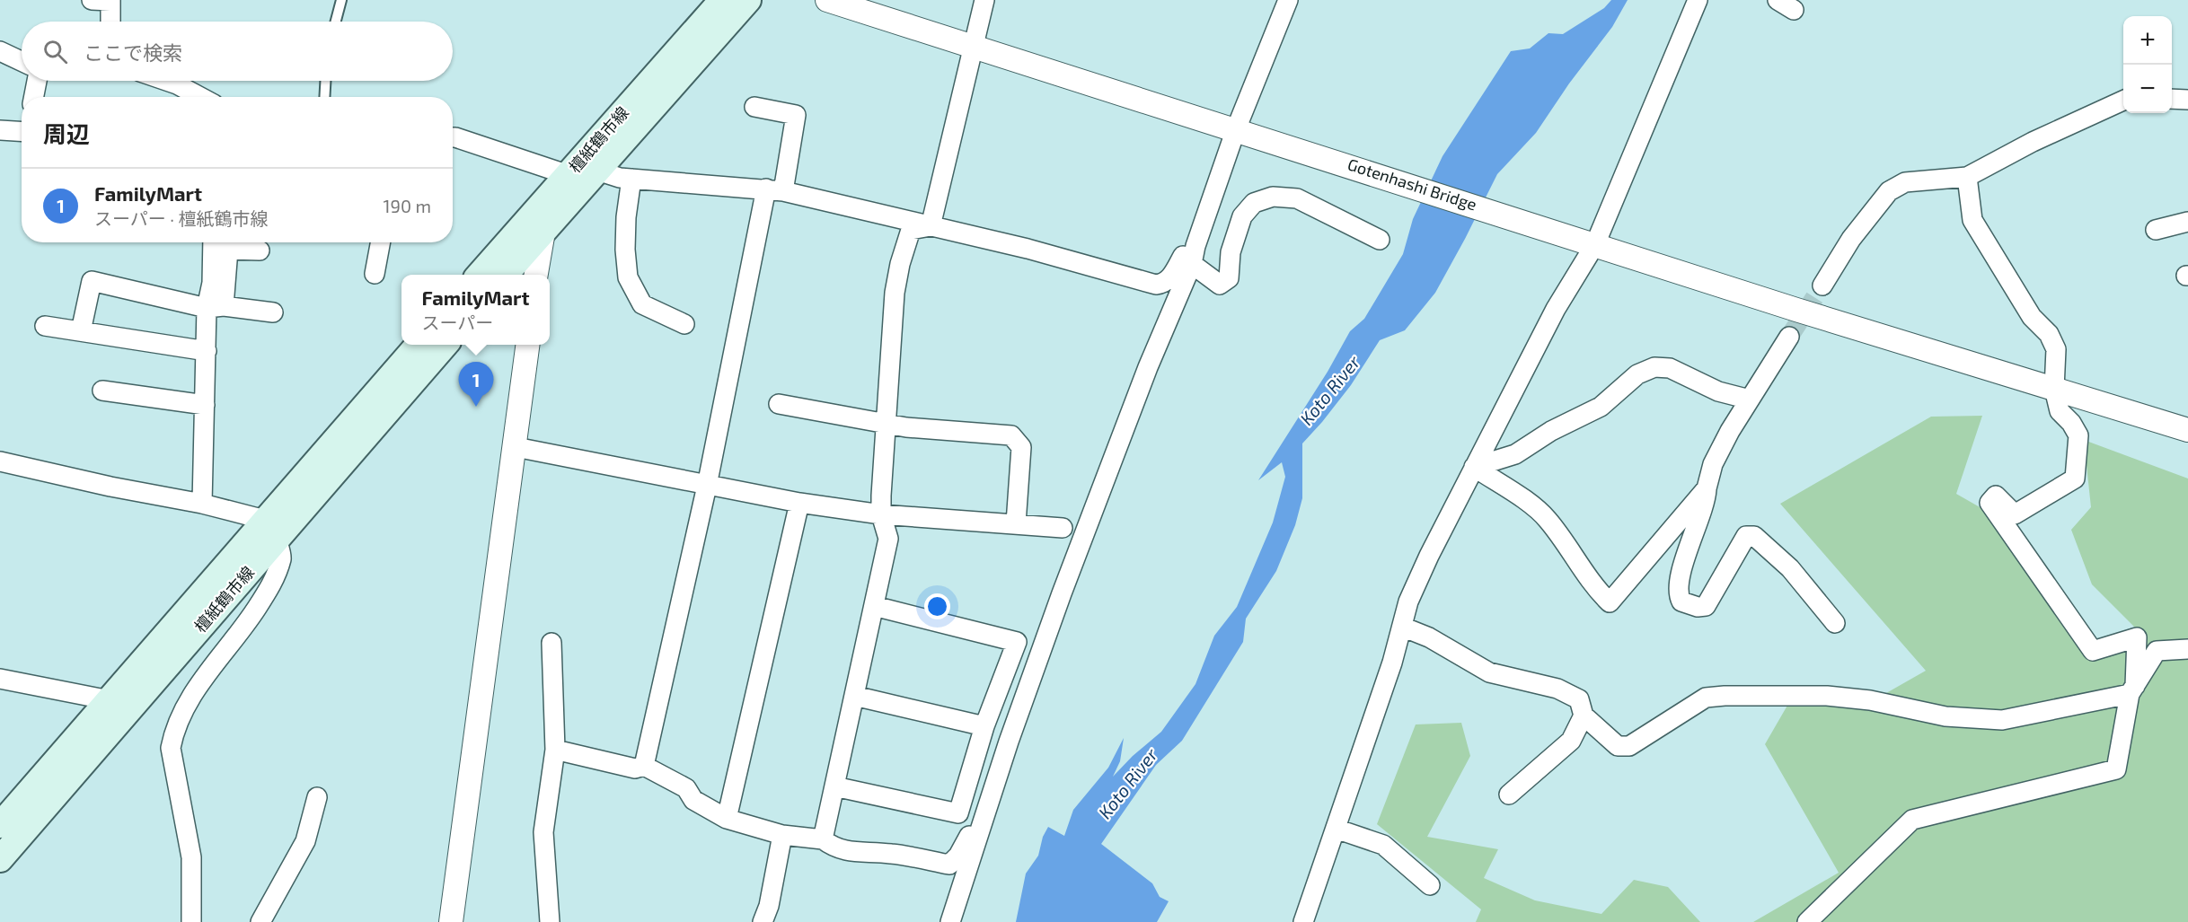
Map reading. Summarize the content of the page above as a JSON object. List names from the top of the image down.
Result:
{
  "streets": {
    "main road": ["檀紙鶴市線"],
    "street": ["Gotenhashi Bridge"]
  },
  "water": ["Koto River"],
  "page": {
    "map_buttons": ["+", "−"],
    "search": "ここで検索",
    "heading": "周辺",
    "list": [
      {
        "mark": "1",
        "name": "FamilyMart",
        "note": "スーパー · 檀紙鶴市線",
        "value": "190 m"
      }
    ],
    "popup": ["FamilyMart", "スーパー"],
    "pins": "1"
  }
}
